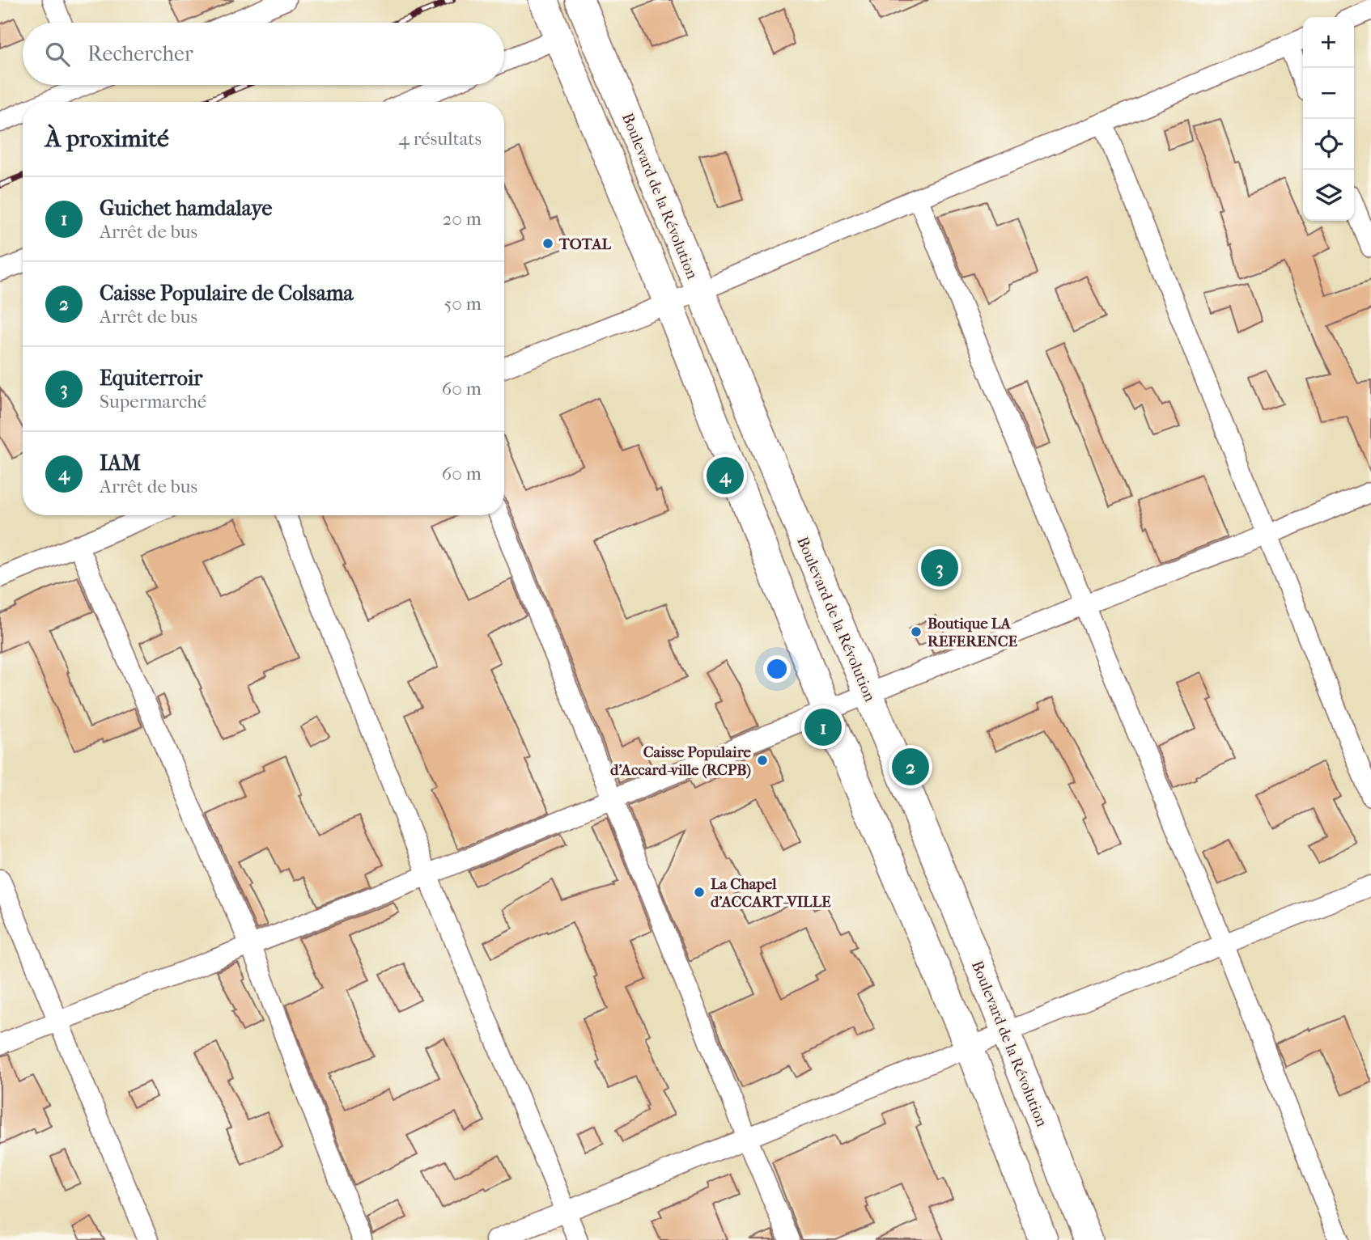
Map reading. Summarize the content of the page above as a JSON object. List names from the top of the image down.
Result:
{
  "streets": {
    "main road": ["Boulevard de la Révolution"]
  },
  "places": [
    "TOTAL",
    "Boutique LA REFERENCE",
    "Caisse Populaire d'Accard-ville (RCPB)",
    "La Chapel d'ACCART-VILLE"
  ],
  "page": {
    "map_buttons": ["+", "−"],
    "search": "Rechercher",
    "heading": ["À proximité", "4 résultats"],
    "list": [
      {
        "mark": "1",
        "name": "Guichet hamdalaye",
        "note": "Arrêt de bus",
        "value": "20 m"
      },
      {
        "mark": "2",
        "name": "Caisse Populaire de Colsama",
        "note": "Arrêt de bus",
        "value": "50 m"
      },
      {
        "mark": "3",
        "name": "Equiterroir",
        "note": "Supermarché",
        "value": "60 m"
      },
      {
        "mark": "4",
        "name": "IAM",
        "note": "Arrêt de bus",
        "value": "60 m"
      }
    ],
    "pins": [
      "4",
      "3",
      "1",
      "2"
    ]
  }
}
